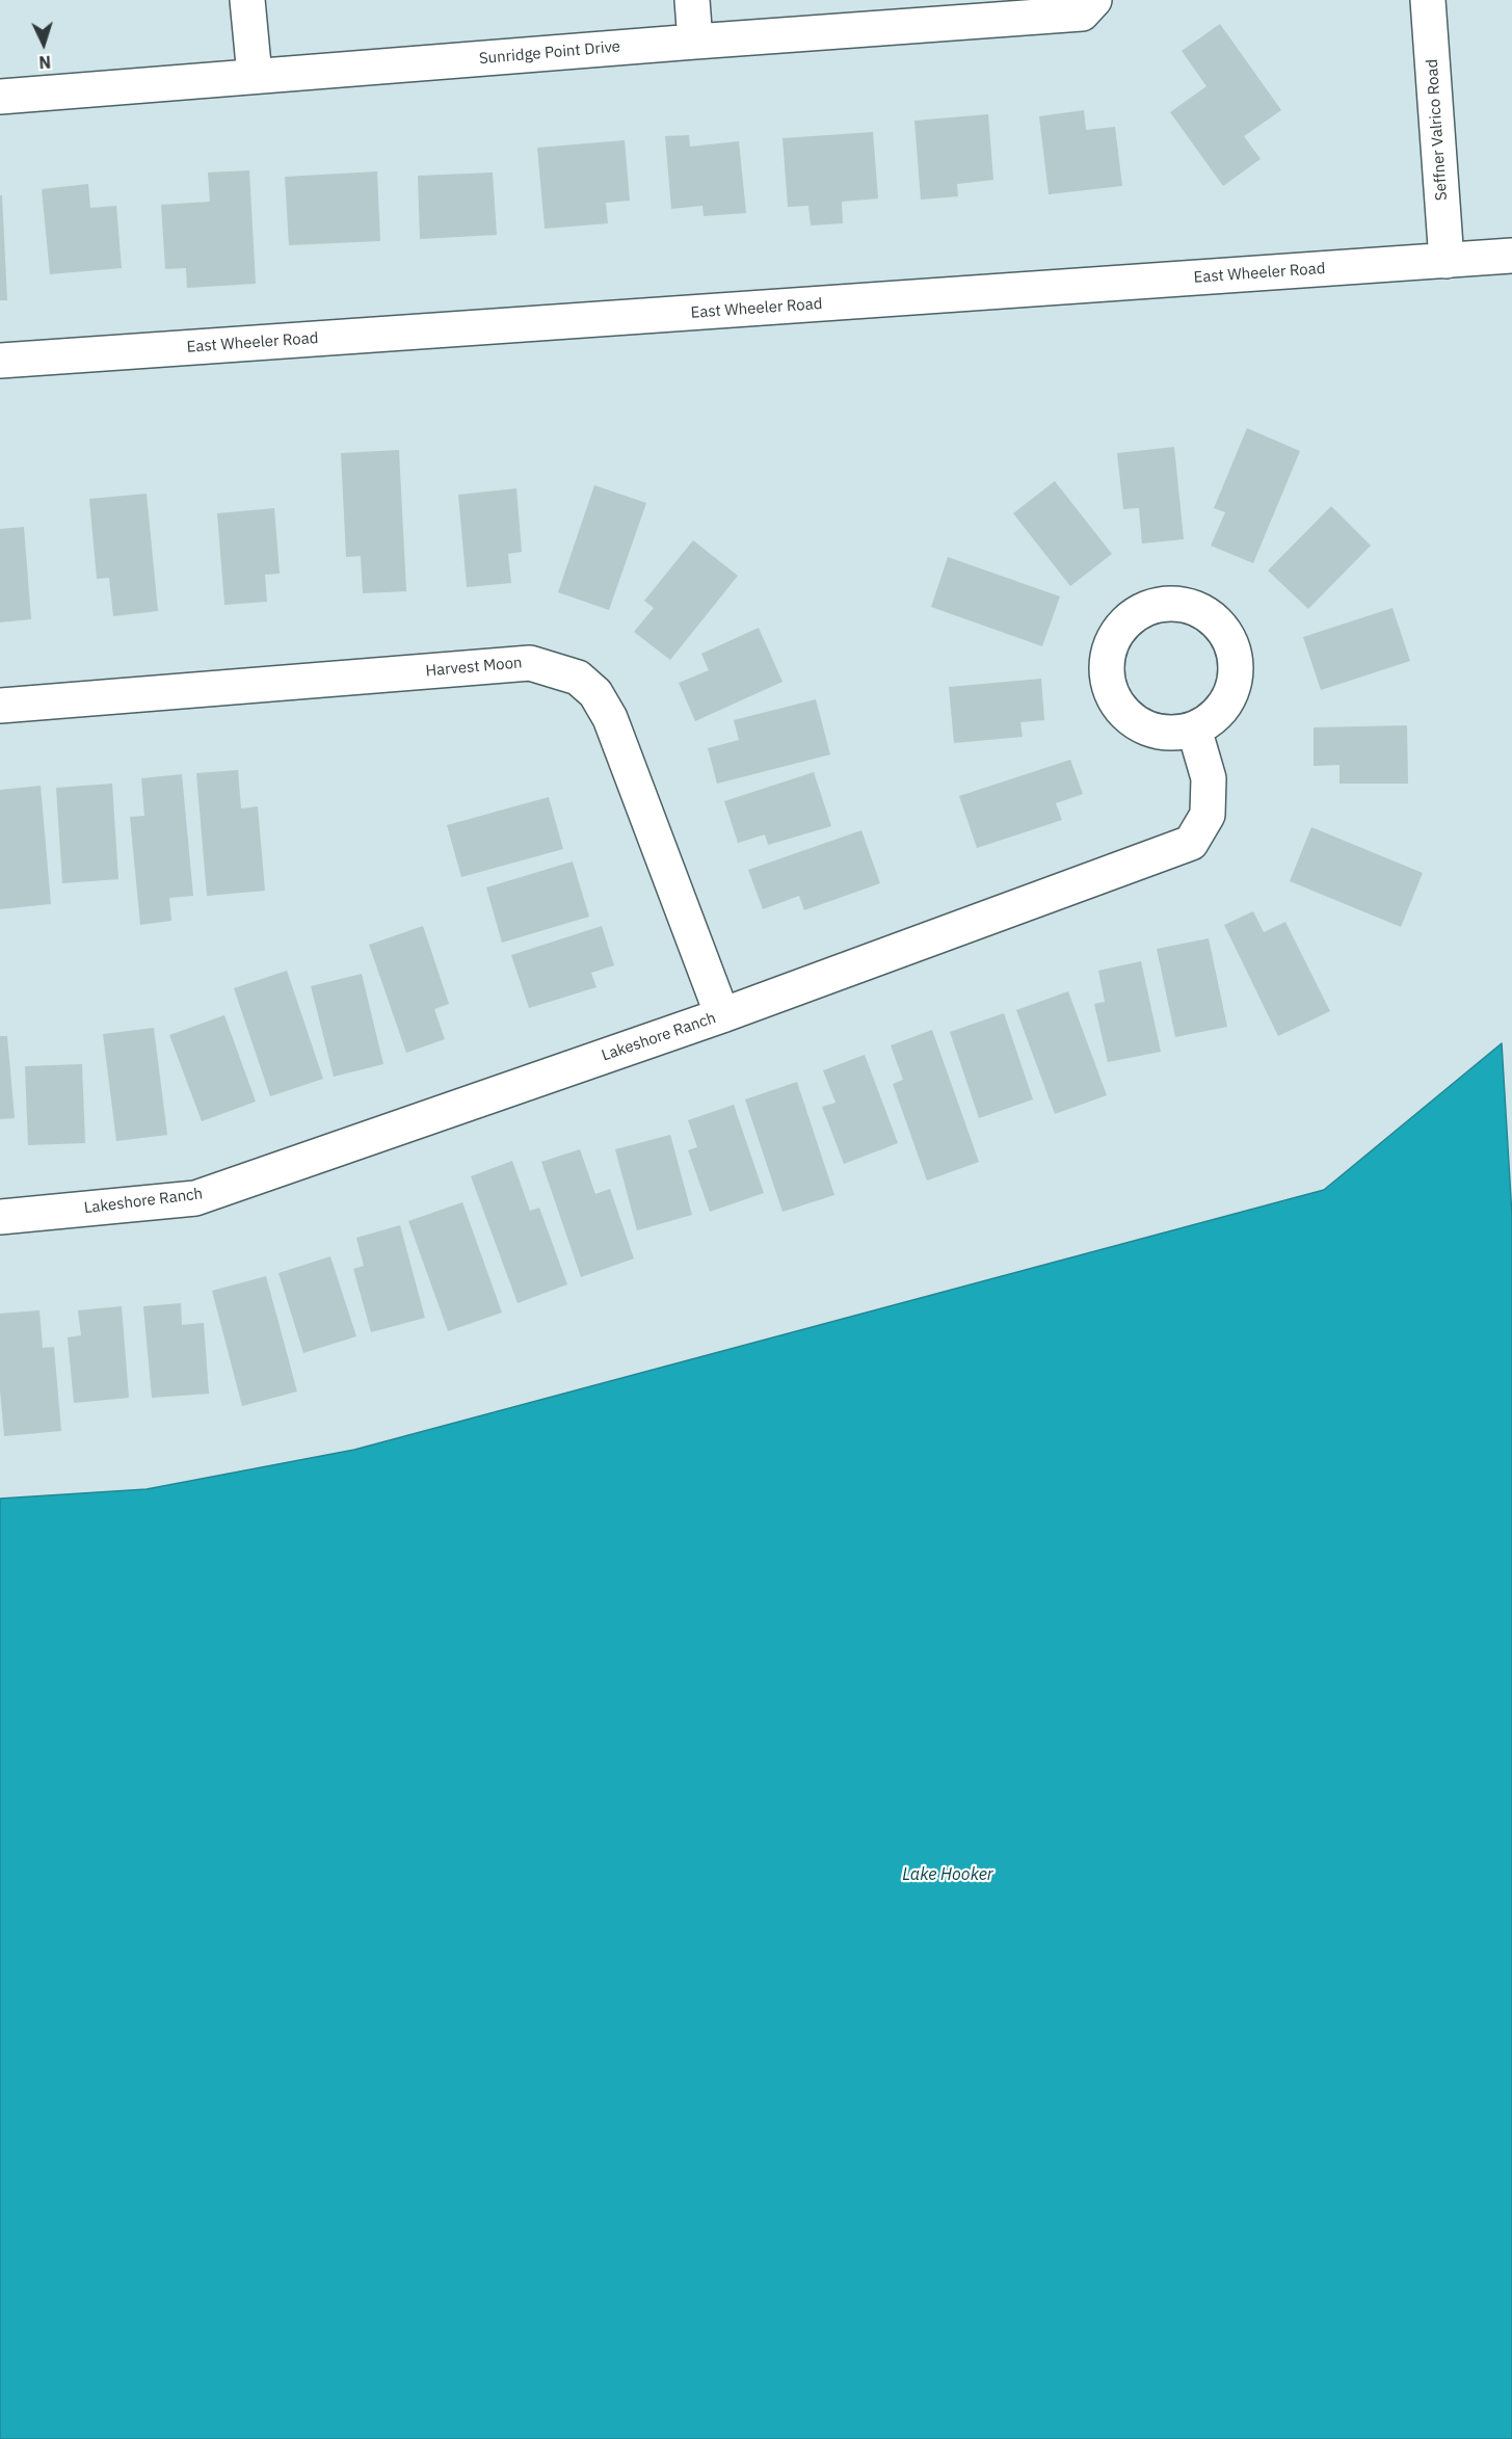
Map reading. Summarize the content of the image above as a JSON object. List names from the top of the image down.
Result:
{
  "streets": {
    "street": [
      "Sunridge Point Drive",
      "Seffner Valrico Road",
      "East Wheeler Road",
      "Harvest Moon",
      "Lakeshore Ranch"
    ]
  },
  "crossings": [
    ["Seffner Valrico Road", "East Wheeler Road"],
    ["Harvest Moon", "Lakeshore Ranch"]
  ],
  "water": ["Lake Hooker"],
  "north": "bottom"
}
